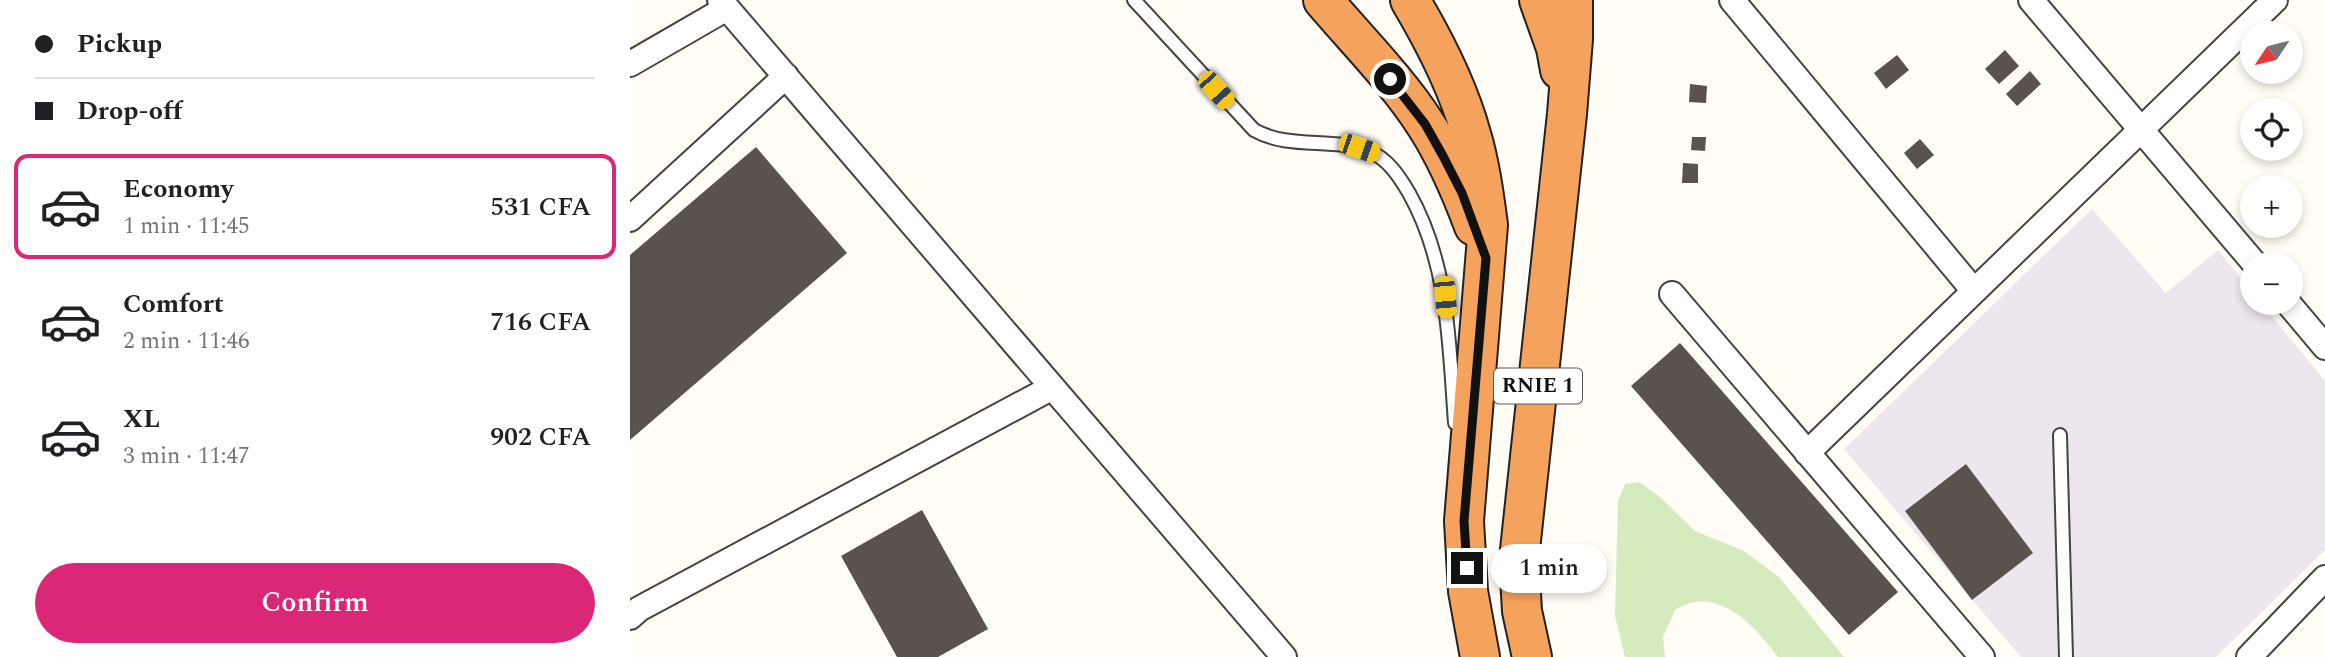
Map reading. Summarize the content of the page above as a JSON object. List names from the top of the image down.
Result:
{
  "streets": {
    "highway": ["RNIE 1"]
  },
  "north": "bottom left",
  "page": {
    "banner": ["Pickup", "Drop-off"],
    "map_buttons": ["+", "−"],
    "list": [
      {
        "name": "Economy",
        "note": "1 min · 11:45",
        "value": "531 CFA"
      },
      {
        "name": "Comfort",
        "note": "2 min · 11:46",
        "value": "716 CFA"
      },
      {
        "name": "XL",
        "note": "3 min · 11:47",
        "value": "902 CFA"
      }
    ],
    "bubble": "1 min",
    "buttons": "Confirm"
  }
}
